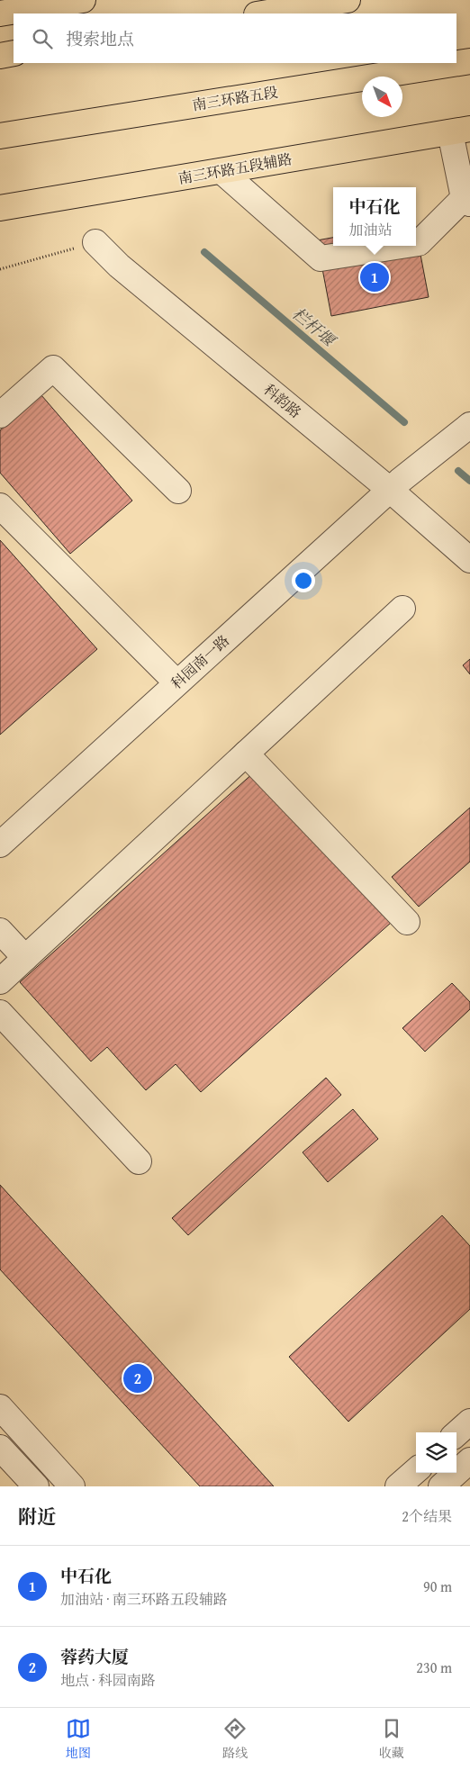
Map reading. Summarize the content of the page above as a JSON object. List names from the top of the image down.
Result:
{
  "streets": {
    "main road": ["南三环路五段", "南三环路五段辅路"],
    "street": ["科韵路", "科园南一路"]
  },
  "crossings": [
    ["科韵路", "科园南一路"]
  ],
  "water": ["栏杆堰"],
  "north": "bottom right",
  "page": {
    "search": "搜索地点",
    "popup": ["中石化", "加油站"],
    "pins": ["1", "2"],
    "heading": ["附近", "2个结果"],
    "list": [
      {
        "mark": "1",
        "name": "中石化",
        "note": "加油站 · 南三环路五段辅路",
        "value": "90 m"
      },
      {
        "mark": "2",
        "name": "蓉药大厦",
        "note": "地点 · 科园南路",
        "value": "230 m"
      }
    ],
    "nav": ["地图", "路线", "收藏"]
  }
}
